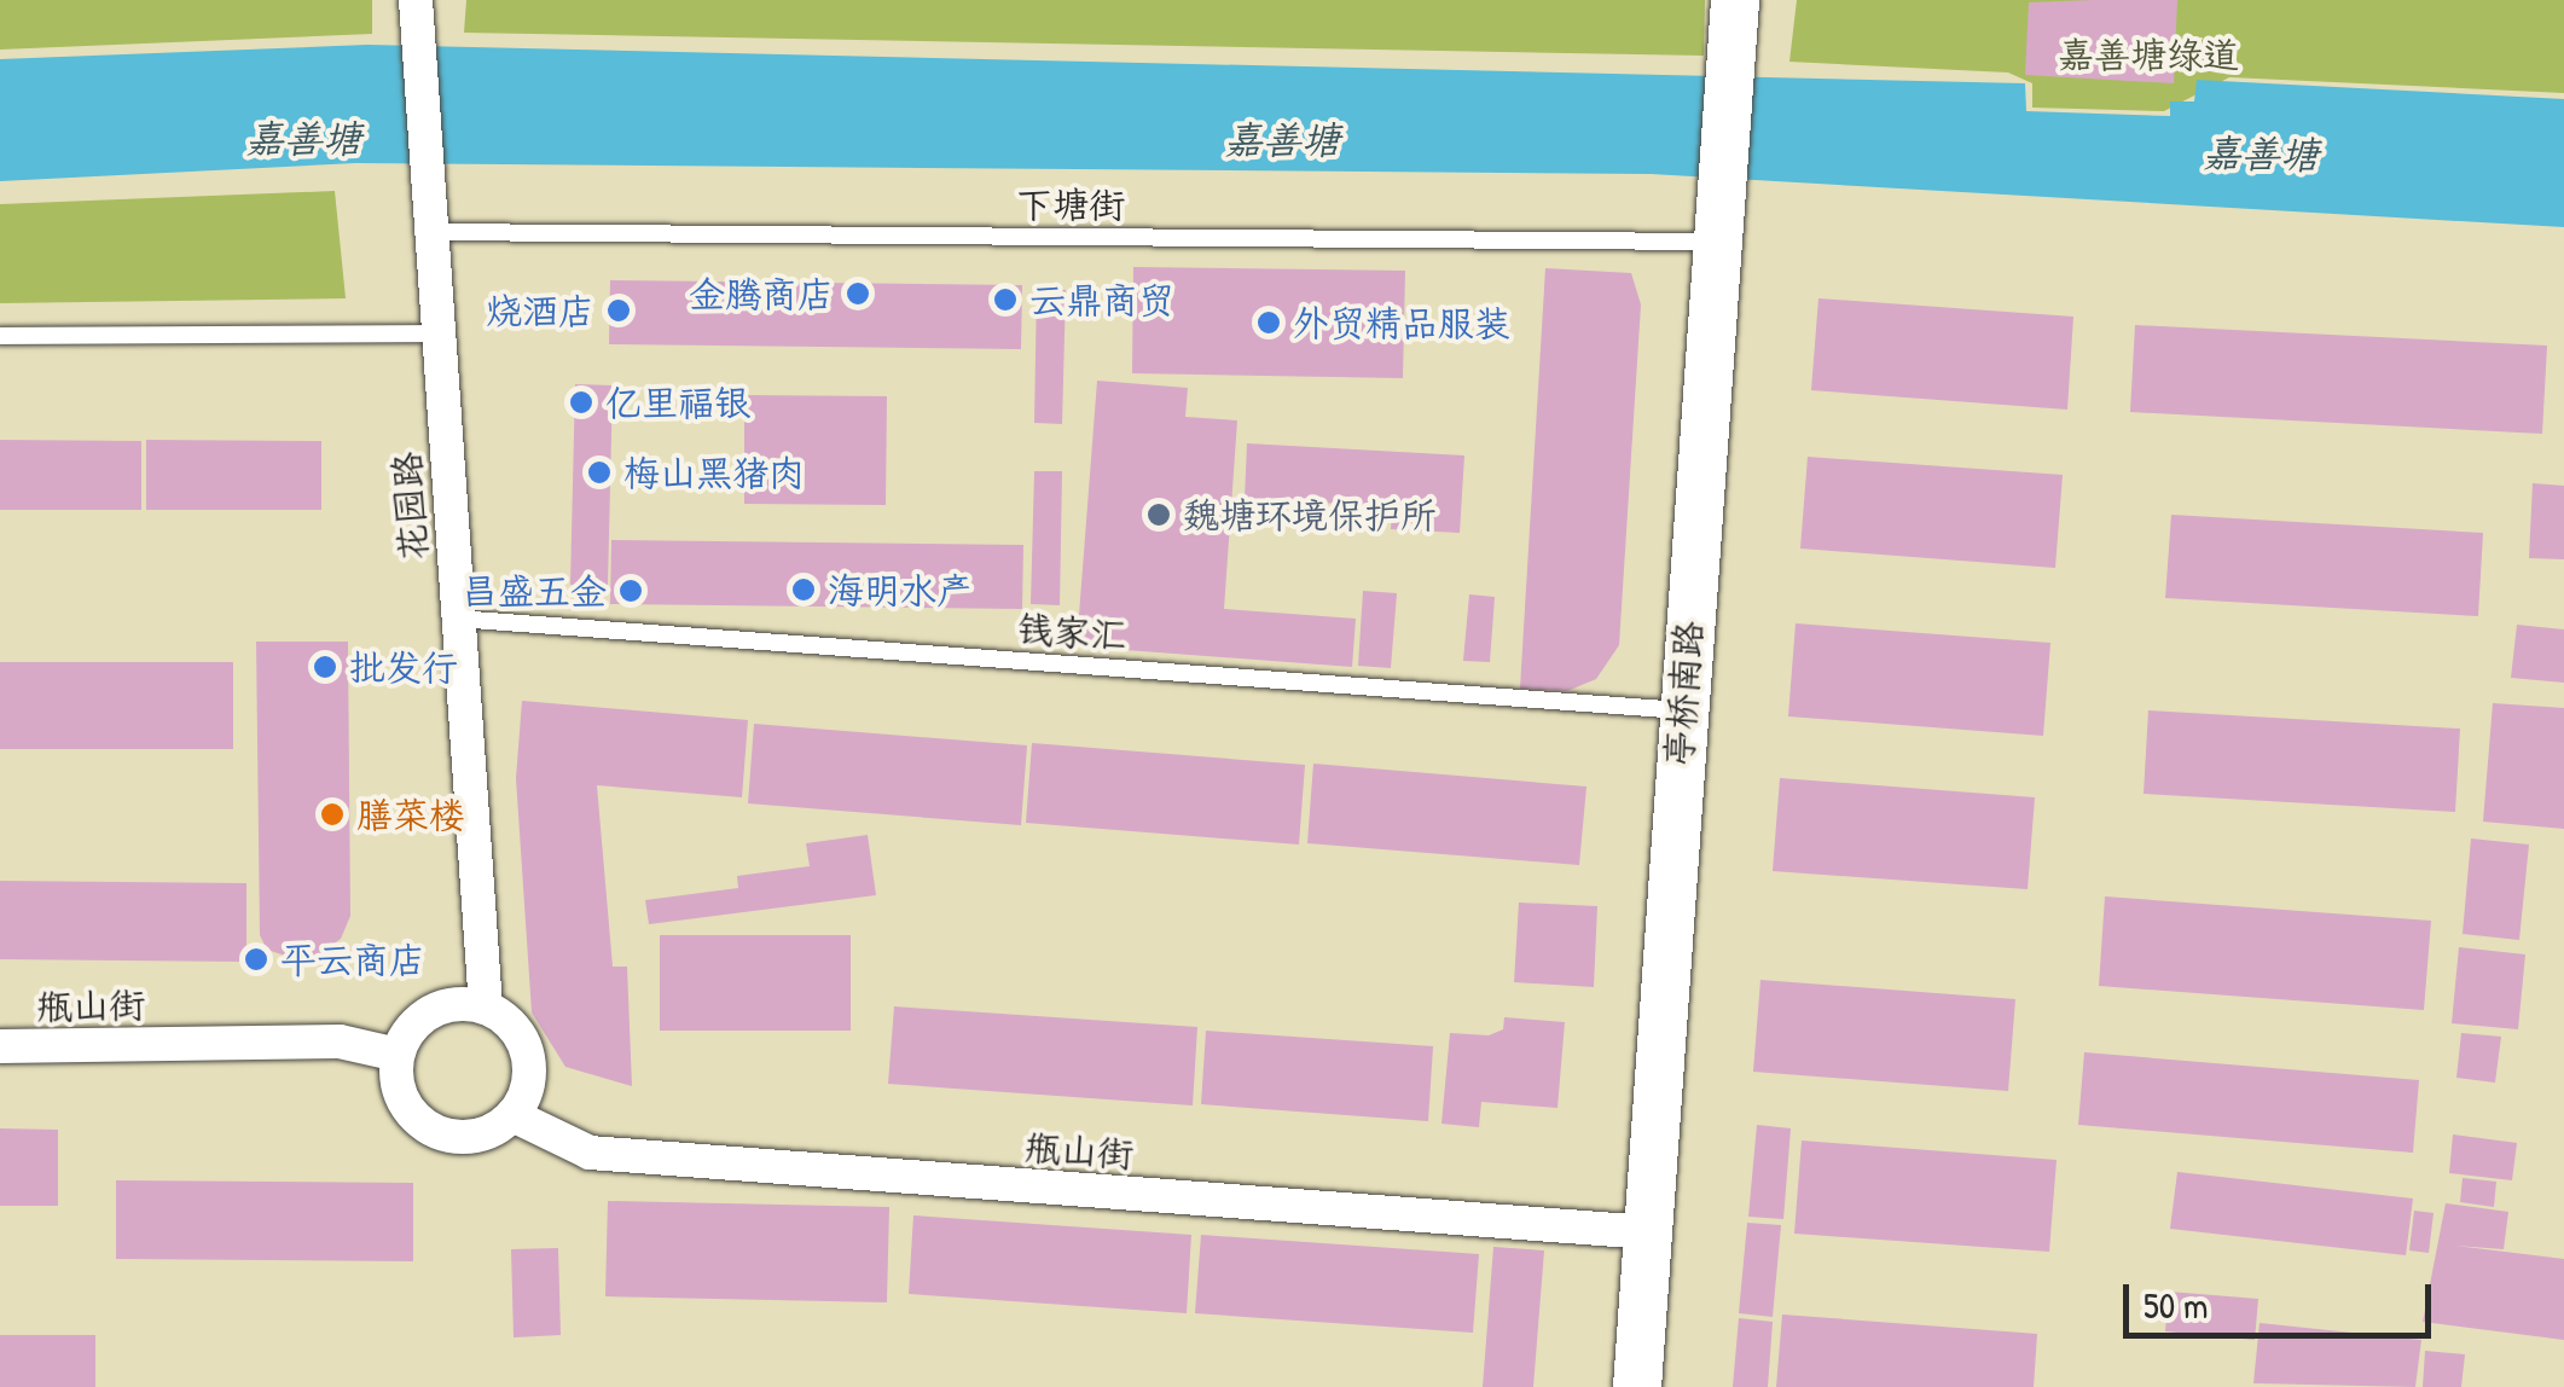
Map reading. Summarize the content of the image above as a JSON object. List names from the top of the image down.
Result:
{
  "streets": {
    "street": ["花园路", "亭桥南路", "甁山街"],
    "lane": ["下塘街", "钱家汇"]
  },
  "crossings": [
    ["下塘街", "花园路"],
    ["下塘街", "亭桥南路"],
    ["花园路", "钱家汇"],
    ["花园路", "甁山街"],
    ["钱家汇", "亭桥南路"],
    ["亭桥南路", "甁山街"]
  ],
  "water": ["嘉善塘"],
  "parks": ["嘉善塘绿道"],
  "places": [
    "金腾商店",
    "云鼎商贸",
    "烧酒店",
    "外贸精品服装",
    "亿里福银",
    "梅山黑猪肉",
    "魏塘环境保护所",
    "海明水产",
    "昌盛五金",
    "批发行",
    "膳菜楼",
    "平云商店"
  ],
  "scale_bar": "50 m"
}
